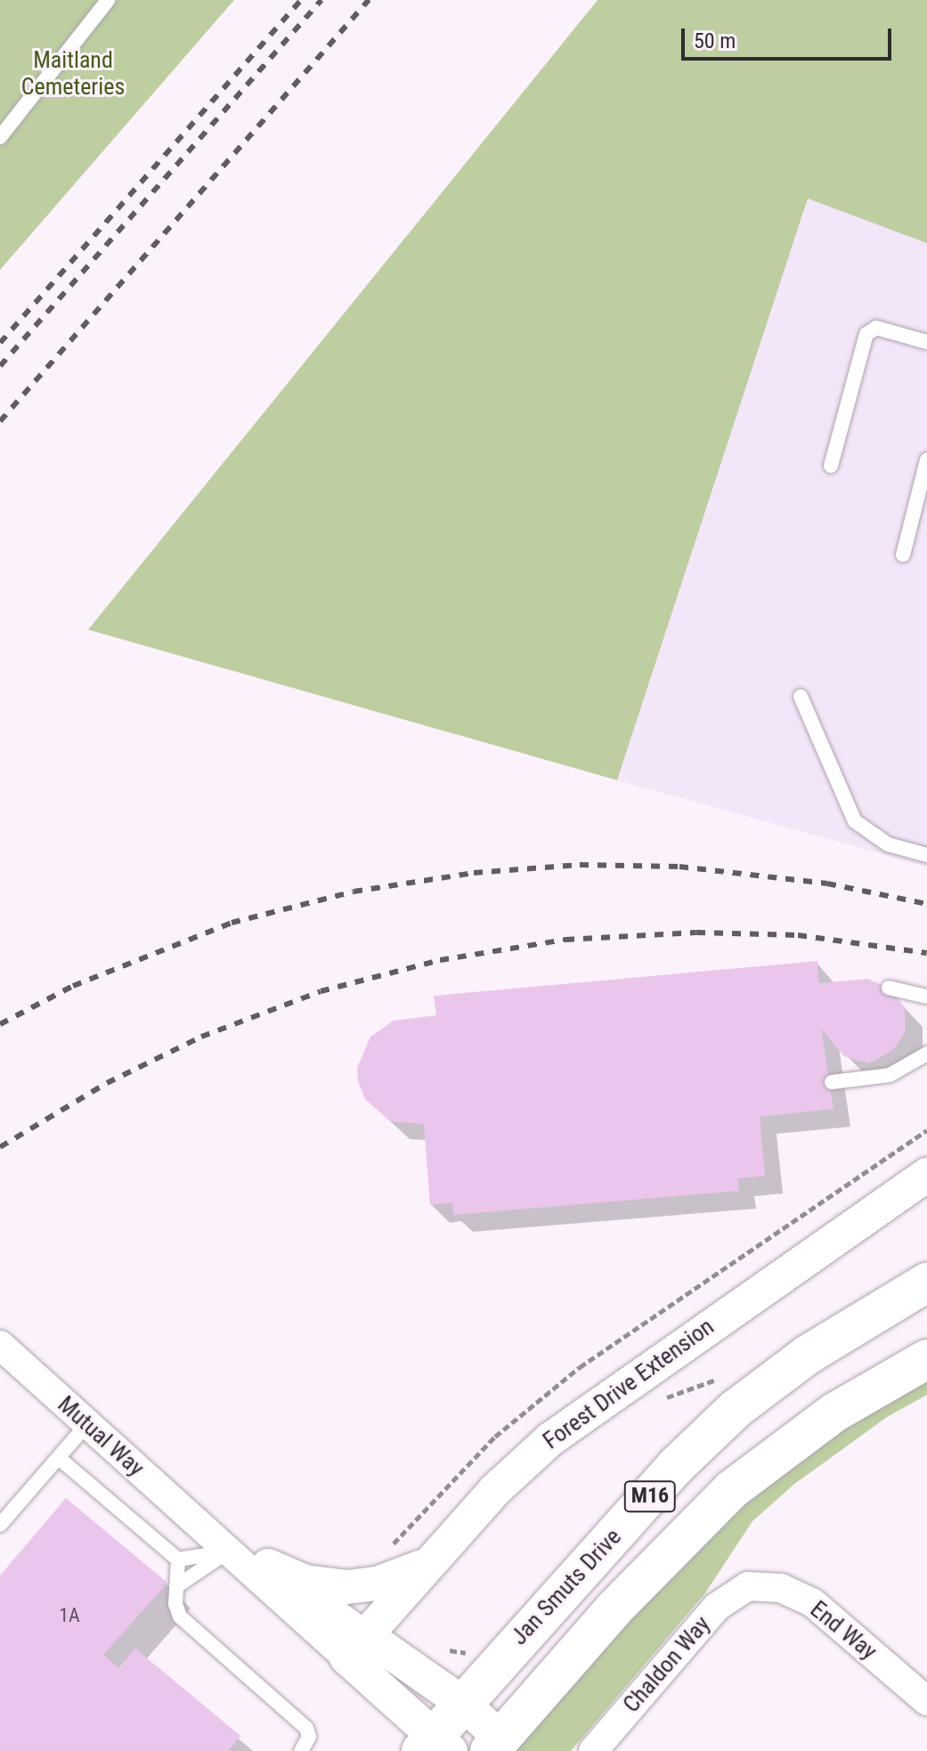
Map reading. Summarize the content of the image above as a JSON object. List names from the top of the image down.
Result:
{
  "streets": {
    "main road": ["M16", "Jan Smuts Drive"],
    "street": [
      "Forest Drive Extension",
      "Mutual Way",
      "End Way",
      "Chaldon Way"
    ]
  },
  "crossings": [
    ["Forest Drive Extension", "Mutual Way"],
    ["Mutual Way", "M16"],
    ["Mutual Way", "Jan Smuts Drive"],
    ["End Way", "Chaldon Way"]
  ],
  "parks": ["Maitland Cemeteries"],
  "house_numbers": ["1A"],
  "scale_bar": "50 m"
}
